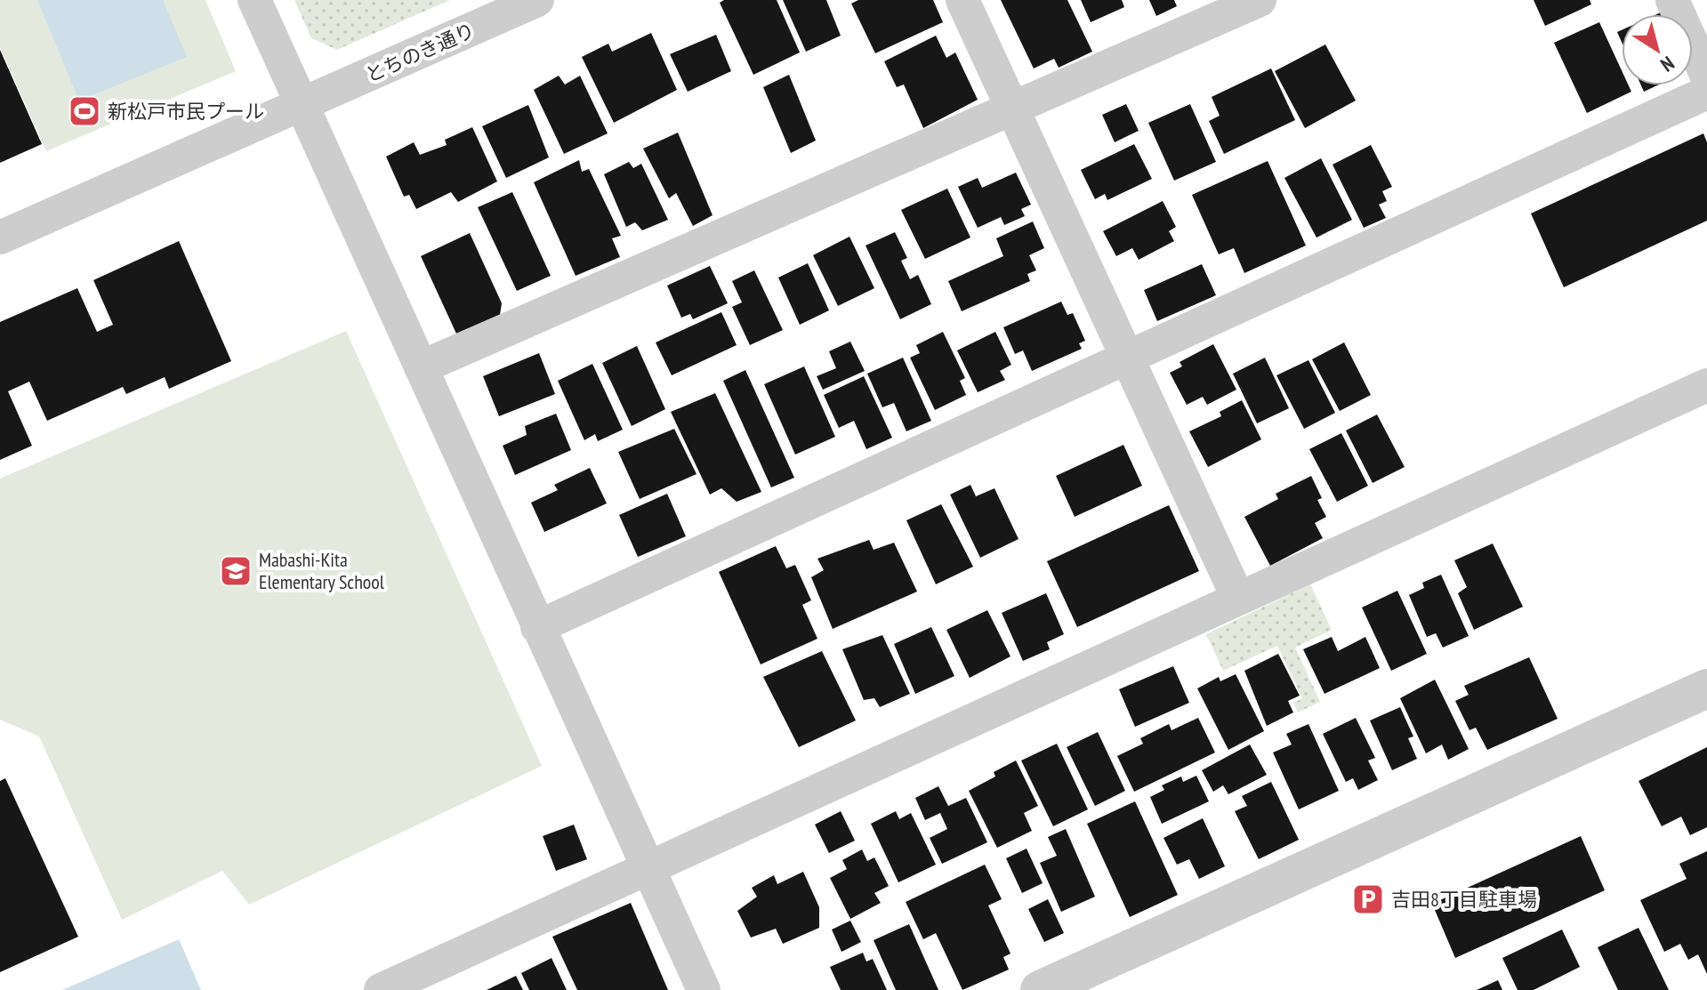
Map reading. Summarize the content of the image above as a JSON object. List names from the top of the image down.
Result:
{
  "streets": {
    "street": ["とちのき通り"]
  },
  "places": {
    "sports": ["新松戸市民プール"],
    "school or university": ["Mabashi-Kita Elementary School"],
    "parking": ["吉田8丁目駐車場"]
  },
  "north": "bottom right"
}
